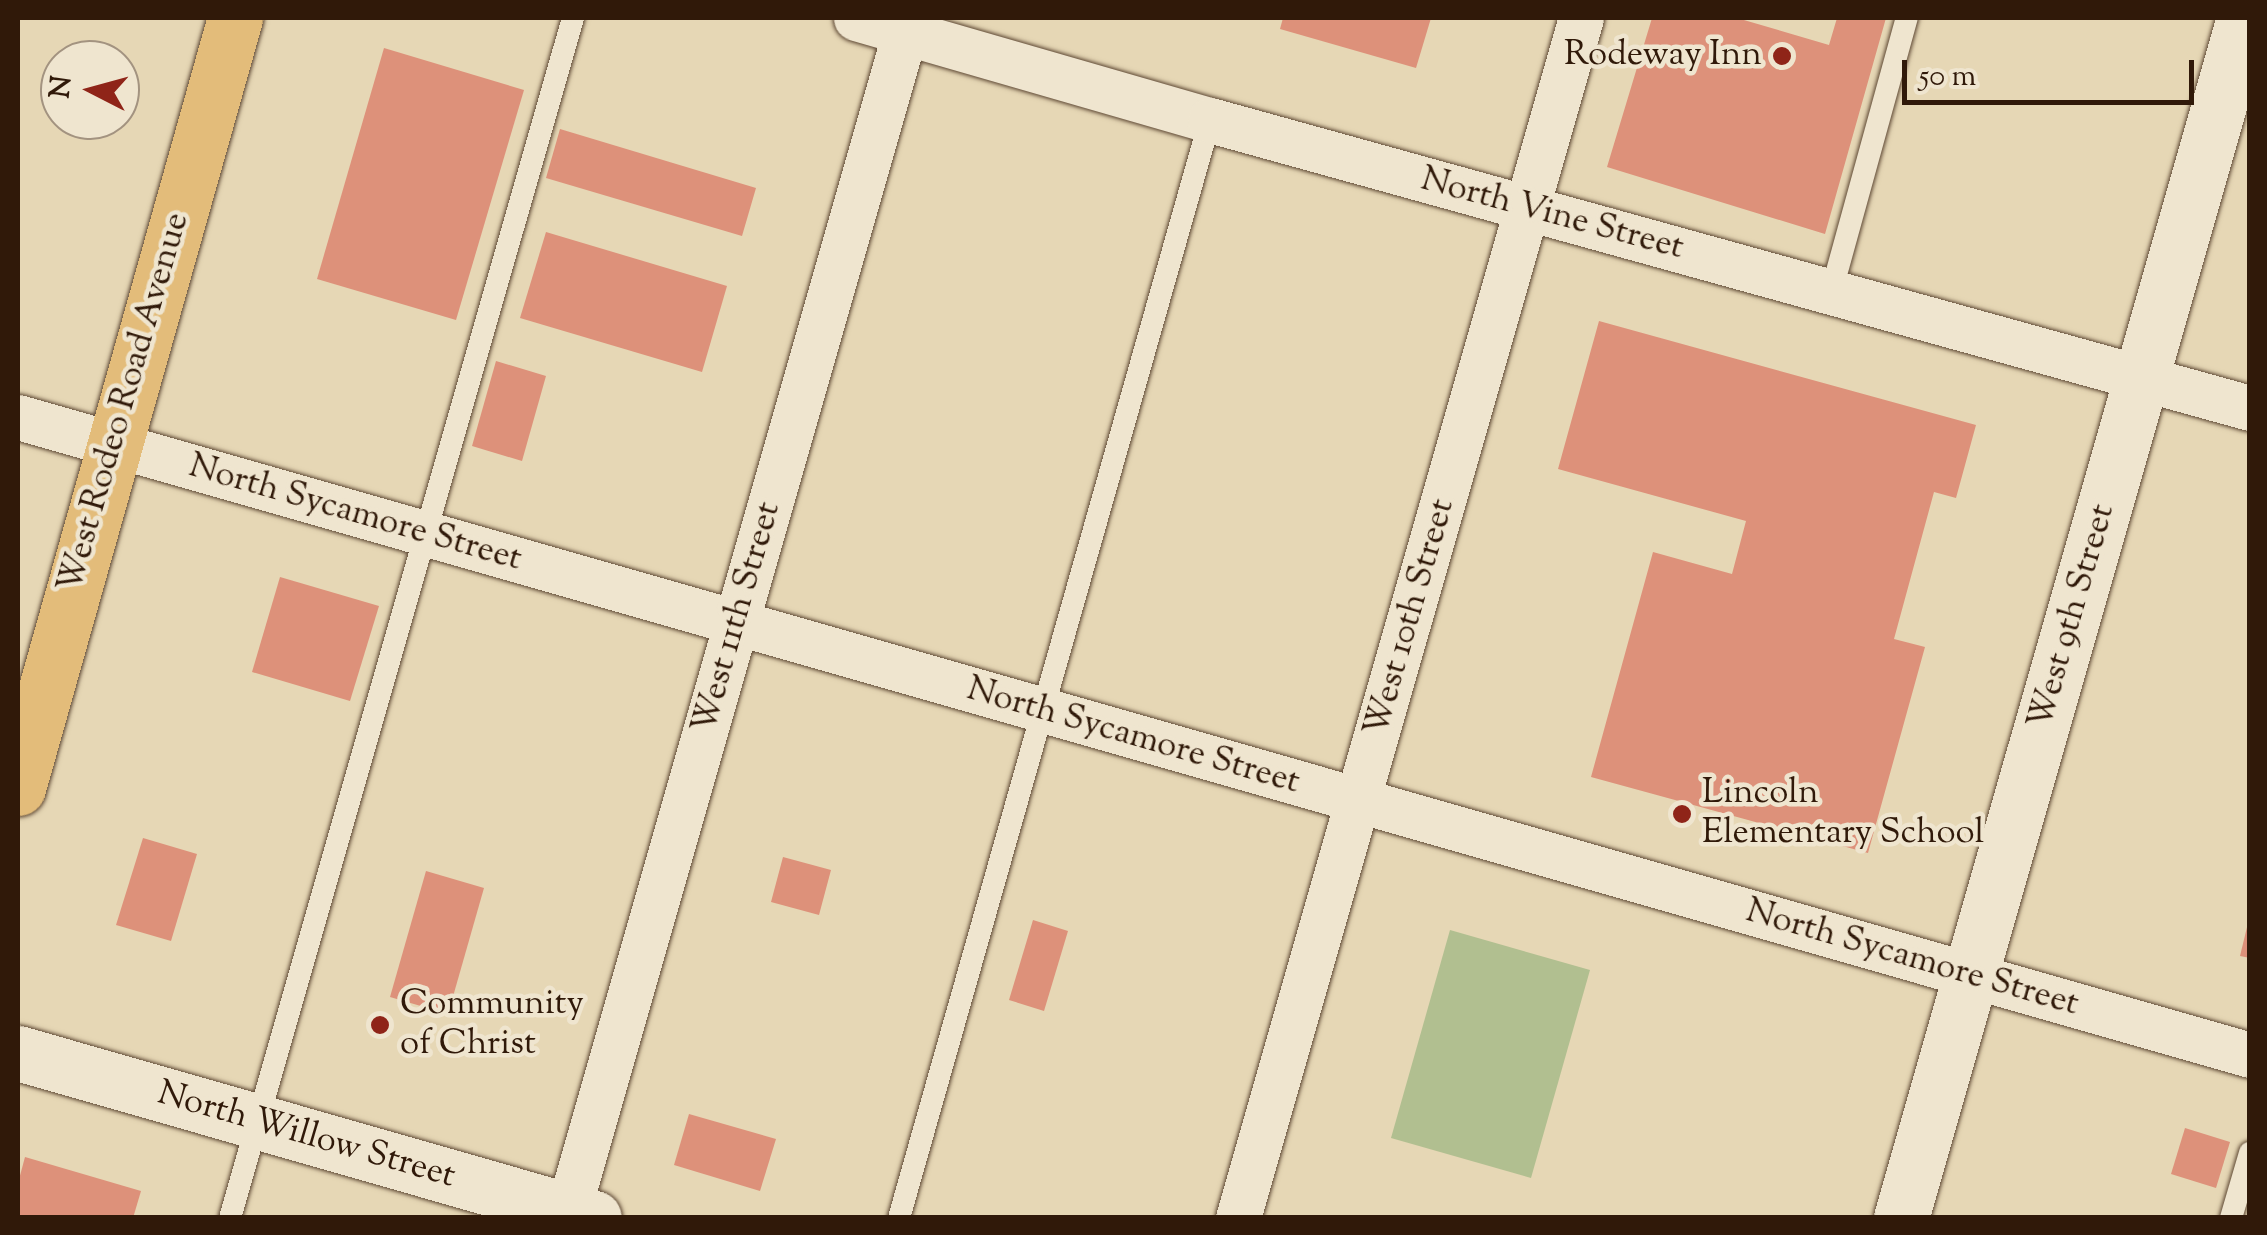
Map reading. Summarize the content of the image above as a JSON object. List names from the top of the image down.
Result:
{
  "streets": {
    "main road": ["West Rodeo Road Avenue"],
    "street": [
      "North Vine Street",
      "North Sycamore Street",
      "West 9th Street",
      "West 11th Street",
      "West 10th Street",
      "North Willow Street"
    ]
  },
  "crossings": [
    ["North Vine Street", "West 9th Street"],
    ["North Vine Street", "West 11th Street"],
    ["North Vine Street", "West 10th Street"],
    ["West Rodeo Road Avenue", "North Sycamore Street"],
    ["North Sycamore Street", "West 9th Street"],
    ["North Sycamore Street", "West 11th Street"],
    ["North Sycamore Street", "West 10th Street"],
    ["West 11th Street", "North Willow Street"]
  ],
  "places": ["Rodeway Inn", "Lincoln Elementary School", "Community of Christ"],
  "scale_bar": "50 m",
  "north": "left"
}
